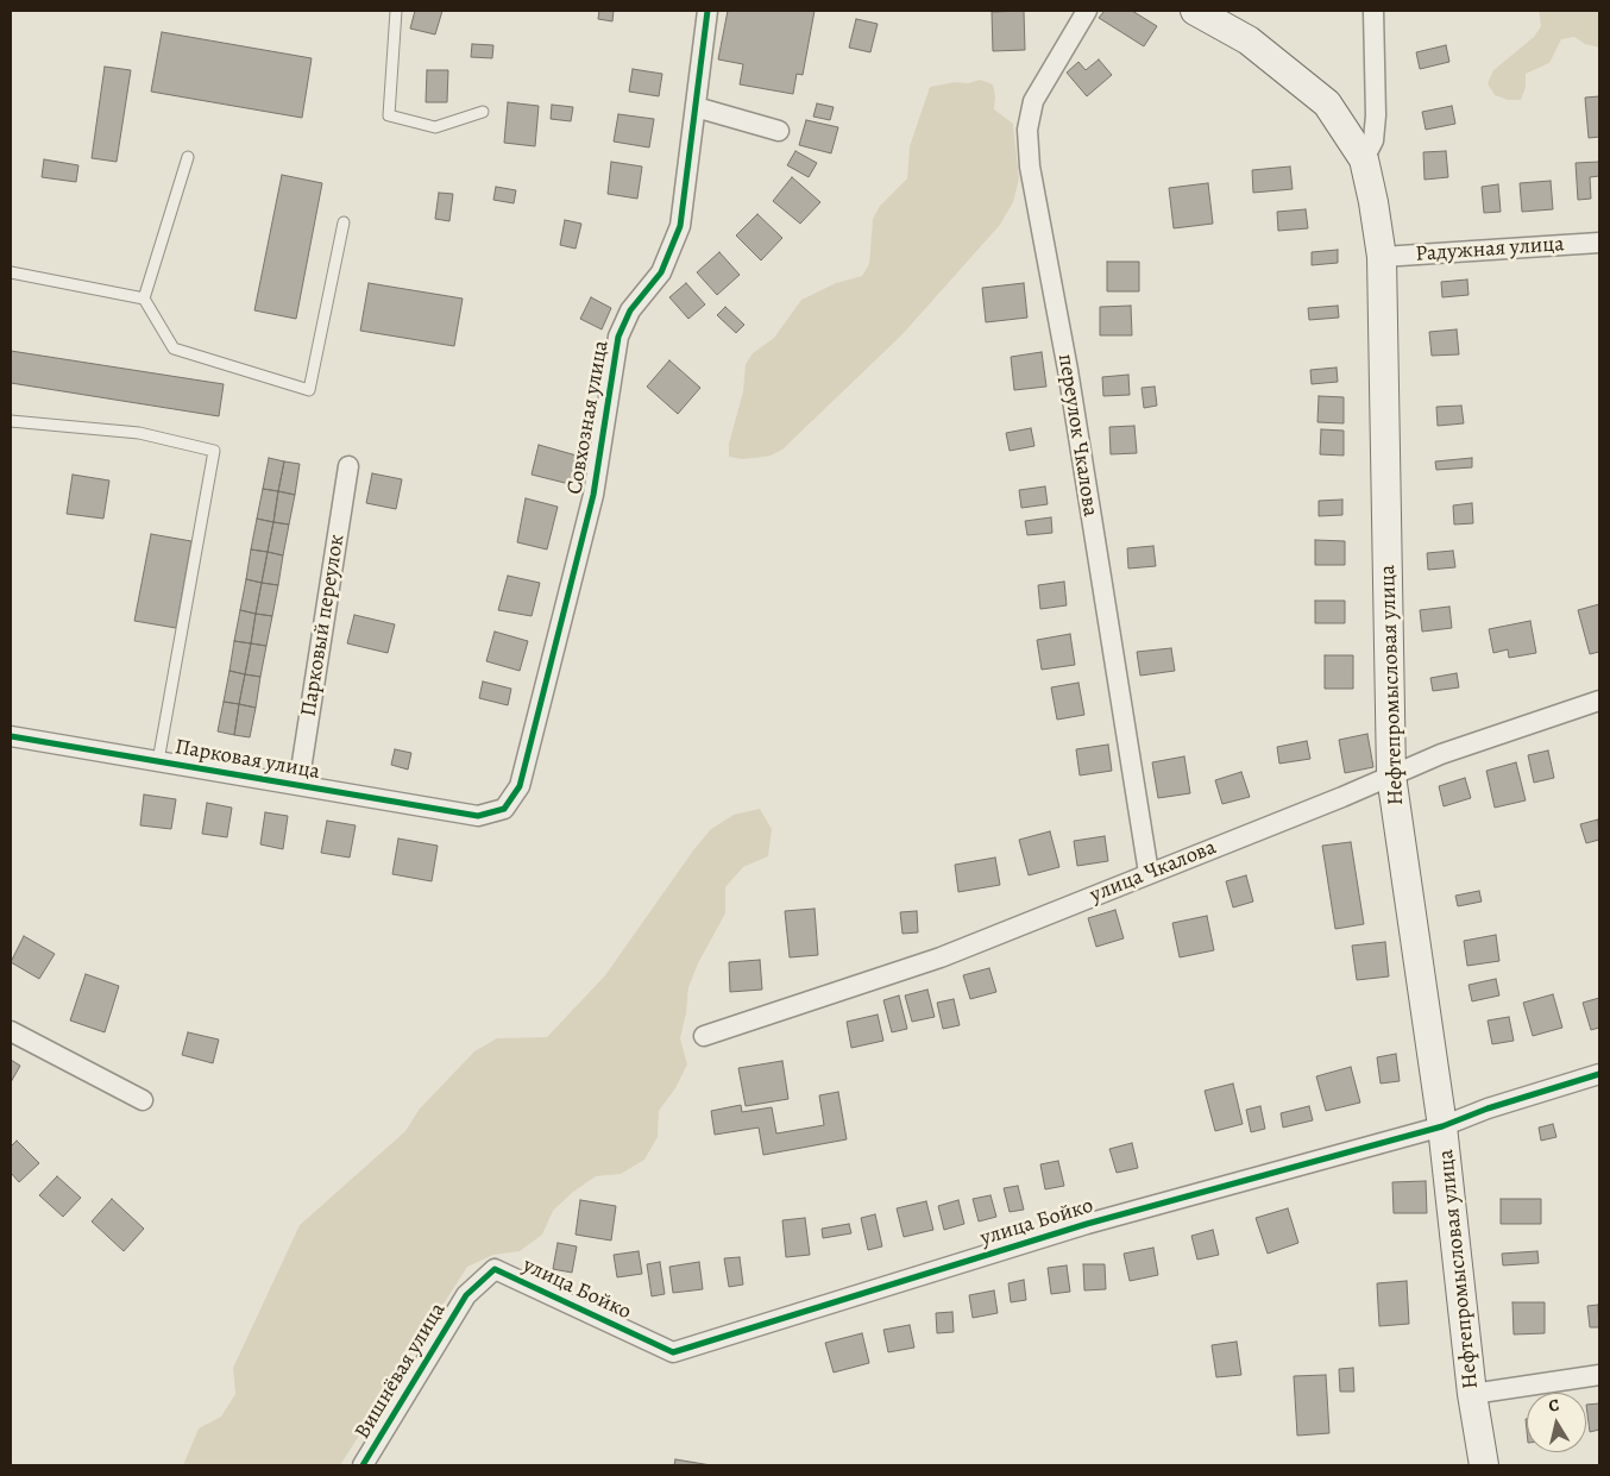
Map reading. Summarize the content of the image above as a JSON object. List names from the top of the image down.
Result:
{
  "streets": {
    "main road": ["Нефтепромысловая улица"],
    "street": [
      "Радужная улица",
      "Совхозная улица",
      "переулок Чкалова",
      "Парковый переулок",
      "Парковая улица",
      "улица Чкалова",
      "улица Бойко",
      "Вишнёвая улица"
    ]
  },
  "crossings": [
    ["Радужная улица", "Нефтепромысловая улица"],
    ["Совхозная улица", "Парковая улица"],
    ["переулок Чкалова", "улица Чкалова"],
    ["Парковый переулок", "Парковая улица"],
    ["Нефтепромысловая улица", "улица Чкалова"],
    ["Нефтепромысловая улица", "улица Бойко"],
    ["улица Бойко", "Вишнёвая улица"]
  ],
  "north": "top"
}
